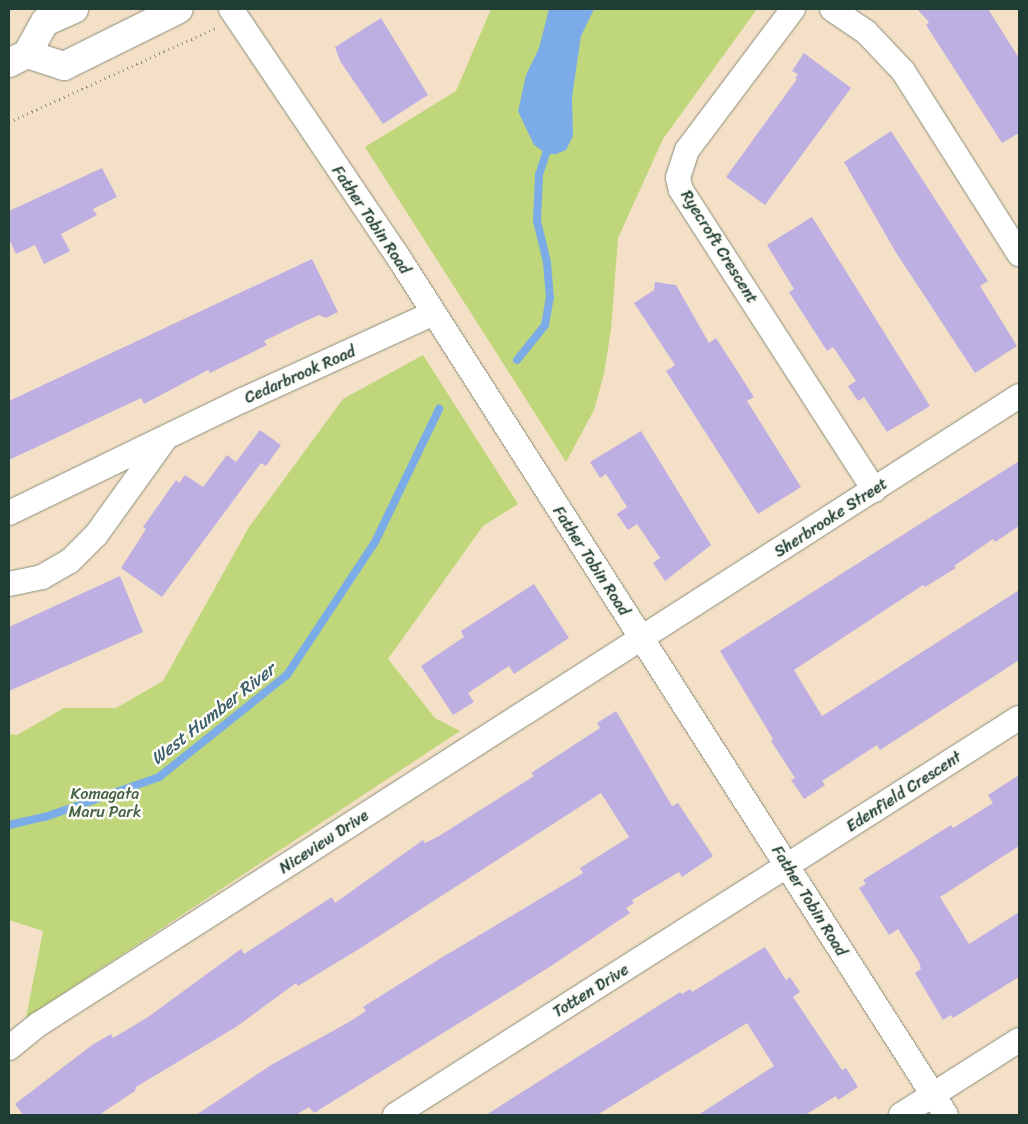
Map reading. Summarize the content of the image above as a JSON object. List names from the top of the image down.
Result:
{
  "streets": {
    "street": [
      "Father Tobin Road",
      "Ryecroft Crescent",
      "Cedarbrook Road",
      "Sherbrooke Street",
      "Edenfield Crescent",
      "Niceview Drive",
      "Totten Drive"
    ]
  },
  "crossings": [
    ["Father Tobin Road", "Cedarbrook Road"],
    ["Father Tobin Road", "Sherbrooke Street"],
    ["Father Tobin Road", "Edenfield Crescent"],
    ["Father Tobin Road", "Niceview Drive"],
    ["Father Tobin Road", "Totten Drive"],
    ["Ryecroft Crescent", "Sherbrooke Street"],
    ["Sherbrooke Street", "Niceview Drive"],
    ["Edenfield Crescent", "Totten Drive"]
  ],
  "water": ["West Humber River"],
  "parks": ["Komagata Maru Park"]
}
